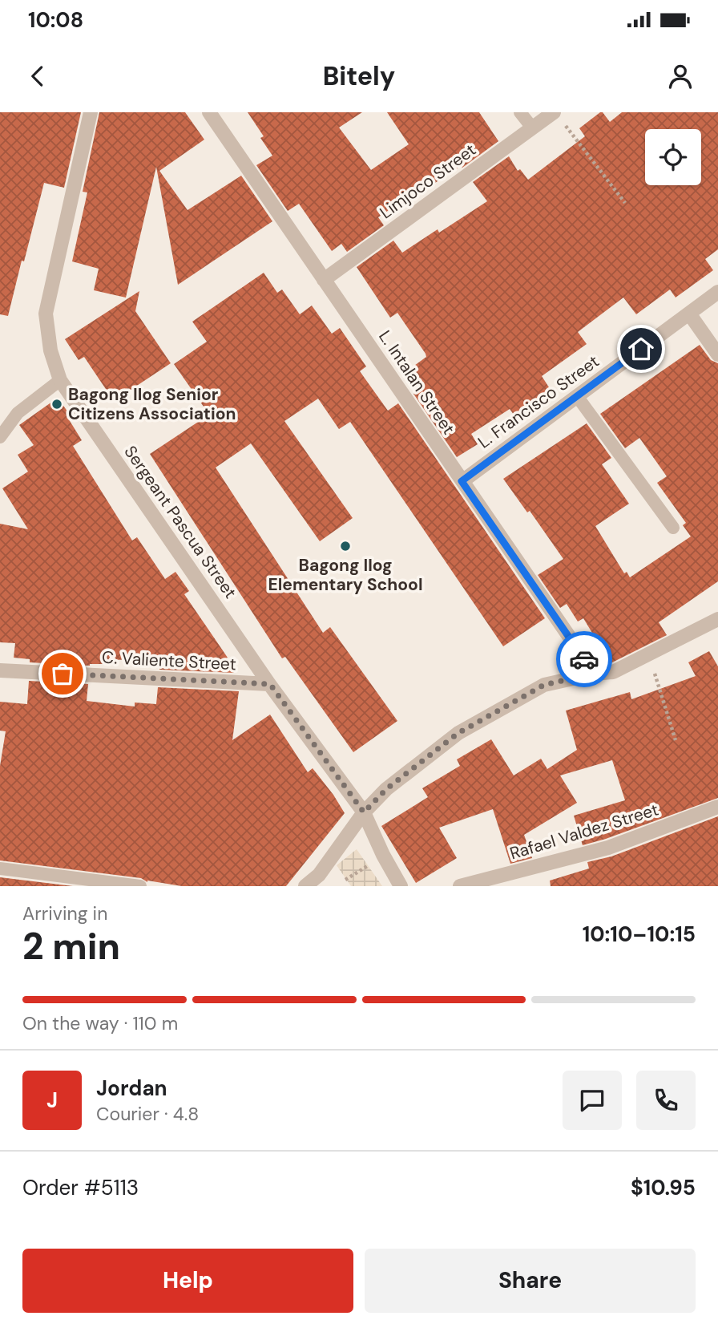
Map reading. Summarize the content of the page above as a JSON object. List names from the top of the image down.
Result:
{
  "streets": {
    "street": [
      "Limjoco Street",
      "L. Intalan Street",
      "L. Francisco Street",
      "Sergeant Pascua Street",
      "C. Valiente Street",
      "Rafael Valdez Street"
    ]
  },
  "crossings": [
    ["Limjoco Street", "L. Intalan Street"],
    ["L. Intalan Street", "L. Francisco Street"],
    ["Sergeant Pascua Street", "C. Valiente Street"]
  ],
  "places": ["Bagong Ilog Senior Citizens Association", "Bagong Ilog Elementary School"],
  "page": {
    "status": "10:08",
    "header": "Bitely",
    "heading": ["2 min", "Arriving in", "10:10–10:15"],
    "panel": [
      "Jordan",
      "Courier · 4.8",
      "Order #5113",
      "$10.95"
    ],
    "bar": "On the way · 110 m",
    "round": "J",
    "buttons": ["Help", "Share"]
  }
}
